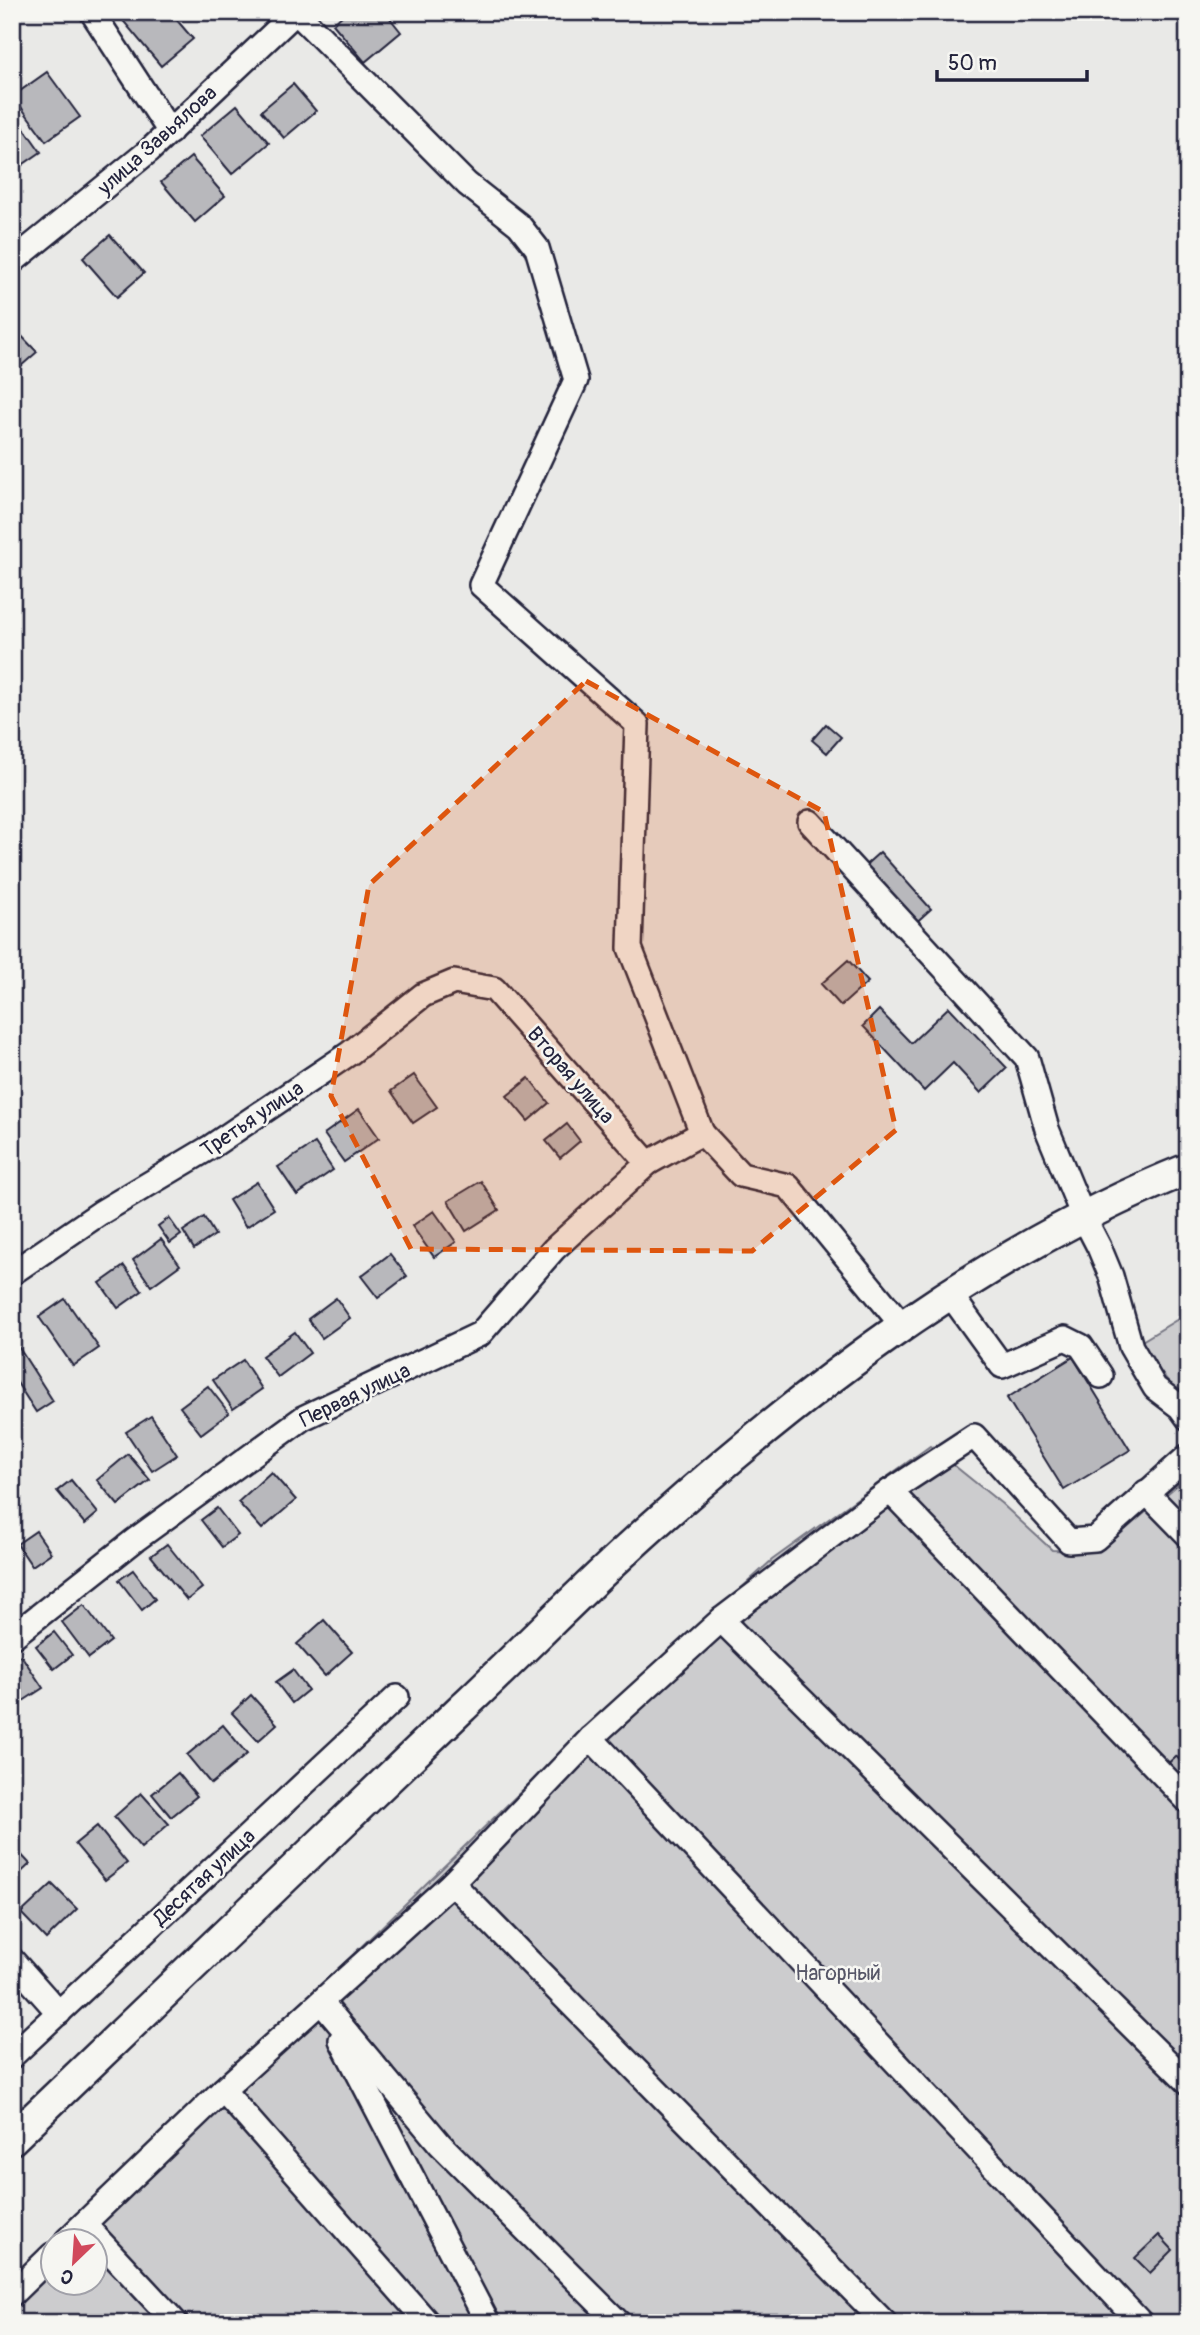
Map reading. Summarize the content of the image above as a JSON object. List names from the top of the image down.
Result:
{
  "streets": {
    "street": [
      "улица Завьялова",
      "Вторая улица",
      "Третья улица",
      "Первая улица",
      "Десятая улица"
    ]
  },
  "crossings": [
    ["Вторая улица", "Третья улица"],
    ["Вторая улица", "Первая улица"]
  ],
  "parks": ["Нагорный"],
  "scale_bar": "50 m",
  "north": "bottom left"
}
